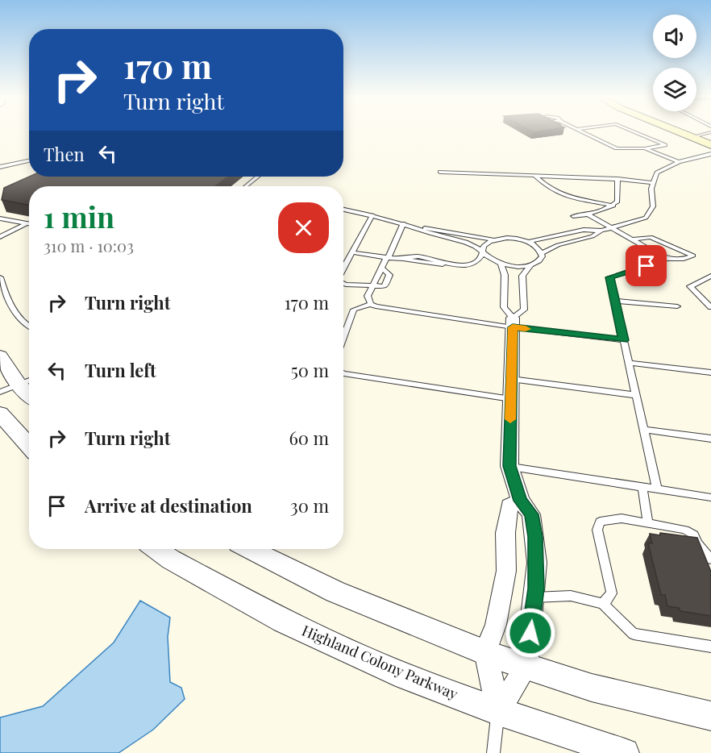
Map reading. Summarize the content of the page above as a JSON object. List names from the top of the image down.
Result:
{
  "streets": {
    "street": ["Highland Colony Parkway"]
  },
  "page": {
    "turn": ["170 m", "Turn right"],
    "then": "Then",
    "heading": ["1 min", "310 m · 10:03"],
    "list": [
      {
        "name": "Turn right",
        "value": "170 m"
      },
      {
        "name": "Turn left",
        "value": "50 m"
      },
      {
        "name": "Turn right",
        "value": "60 m"
      },
      {
        "name": "Arrive at destination",
        "value": "30 m"
      }
    ]
  }
}
